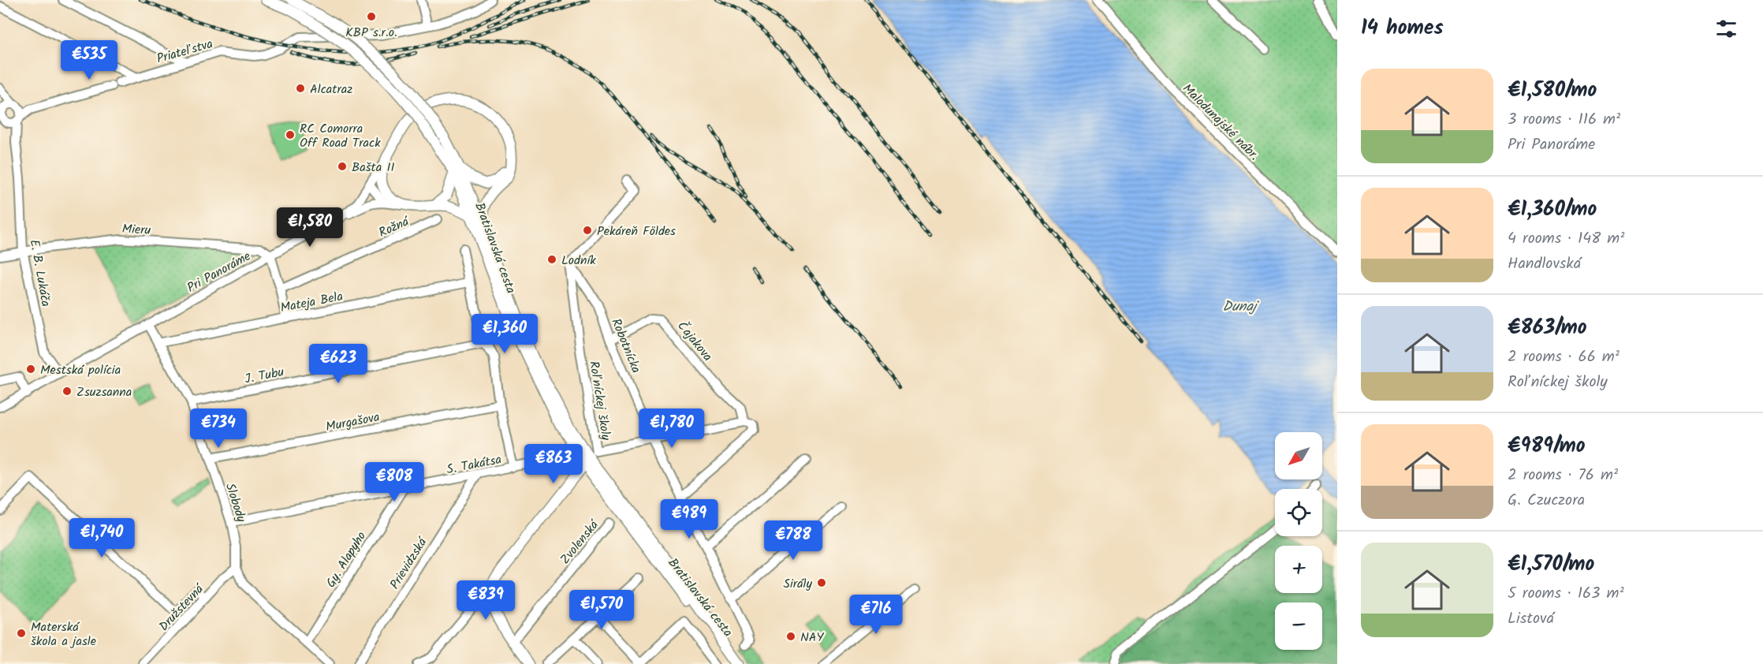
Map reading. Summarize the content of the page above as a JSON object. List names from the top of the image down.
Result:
{
  "streets": {
    "main road": ["Bratislavská cesta"],
    "street": [
      "Priateľstva",
      "Malodunajské nábr.",
      "Rožná",
      "Mieru",
      "Pri Panoráme",
      "E. B. Lukáča",
      "Mateja Bela",
      "Čajakova",
      "Robotnícka",
      "J. Tubu",
      "Roľníckej školy",
      "Murgašova",
      "S. Takátsa",
      "Slobody",
      "Zvolenská",
      "Gy. Alapyho",
      "Prievidzská",
      "Družstevná"
    ]
  },
  "crossings": [
    ["Priateľstva", "E. B. Lukáča"],
    ["Mieru", "Pri Panoráme"],
    ["Mieru", "E. B. Lukáča"],
    ["Bratislavská cesta", "Roľníckej školy"],
    ["Pri Panoráme", "E. B. Lukáča"],
    ["Pri Panoráme", "Slobody"],
    ["Mateja Bela", "Slobody"],
    ["Čajakova", "Robotnícka"],
    ["Robotnícka", "Roľníckej školy"],
    ["J. Tubu", "Slobody"],
    ["Murgašova", "Slobody"],
    ["S. Takátsa", "Slobody"],
    ["S. Takátsa", "Gy. Alapyho"],
    ["S. Takátsa", "Prievidzská"],
    ["Slobody", "Gy. Alapyho"],
    ["Slobody", "Družstevná"]
  ],
  "water": ["Dunaj"],
  "places": [
    "KBP s.r.o.",
    "Alcatraz",
    "RC Comorra Off Road Track",
    "Bašta II",
    "Pekáreň Földes",
    "Lodník",
    "Mestská polícia",
    "Zsuzsanna",
    "Sirály",
    "Materská škola a jasle",
    "NAY"
  ],
  "north": "bottom left",
  "page": {
    "heading": "14 homes",
    "price": [
      "€535",
      "€1,580",
      "€1,360",
      "€623",
      "€734",
      "€1,780",
      "€863",
      "€808",
      "€989",
      "€1,740",
      "€788",
      "€839",
      "€1,570",
      "€716"
    ],
    "list": [
      {
        "name": "€1,580/mo",
        "note": "3 rooms · 116 m² · Pri Panoráme"
      },
      {
        "name": "€1,360/mo",
        "note": "4 rooms · 148 m² · Handlovská"
      },
      {
        "name": "€863/mo",
        "note": "2 rooms · 66 m² · Roľníckej školy"
      },
      {
        "name": "€989/mo",
        "note": "2 rooms · 76 m² · G. Czuczora"
      },
      {
        "name": "€1,570/mo",
        "note": "5 rooms · 163 m² · Listová"
      }
    ],
    "map_buttons": ["+", "−"]
  }
}
